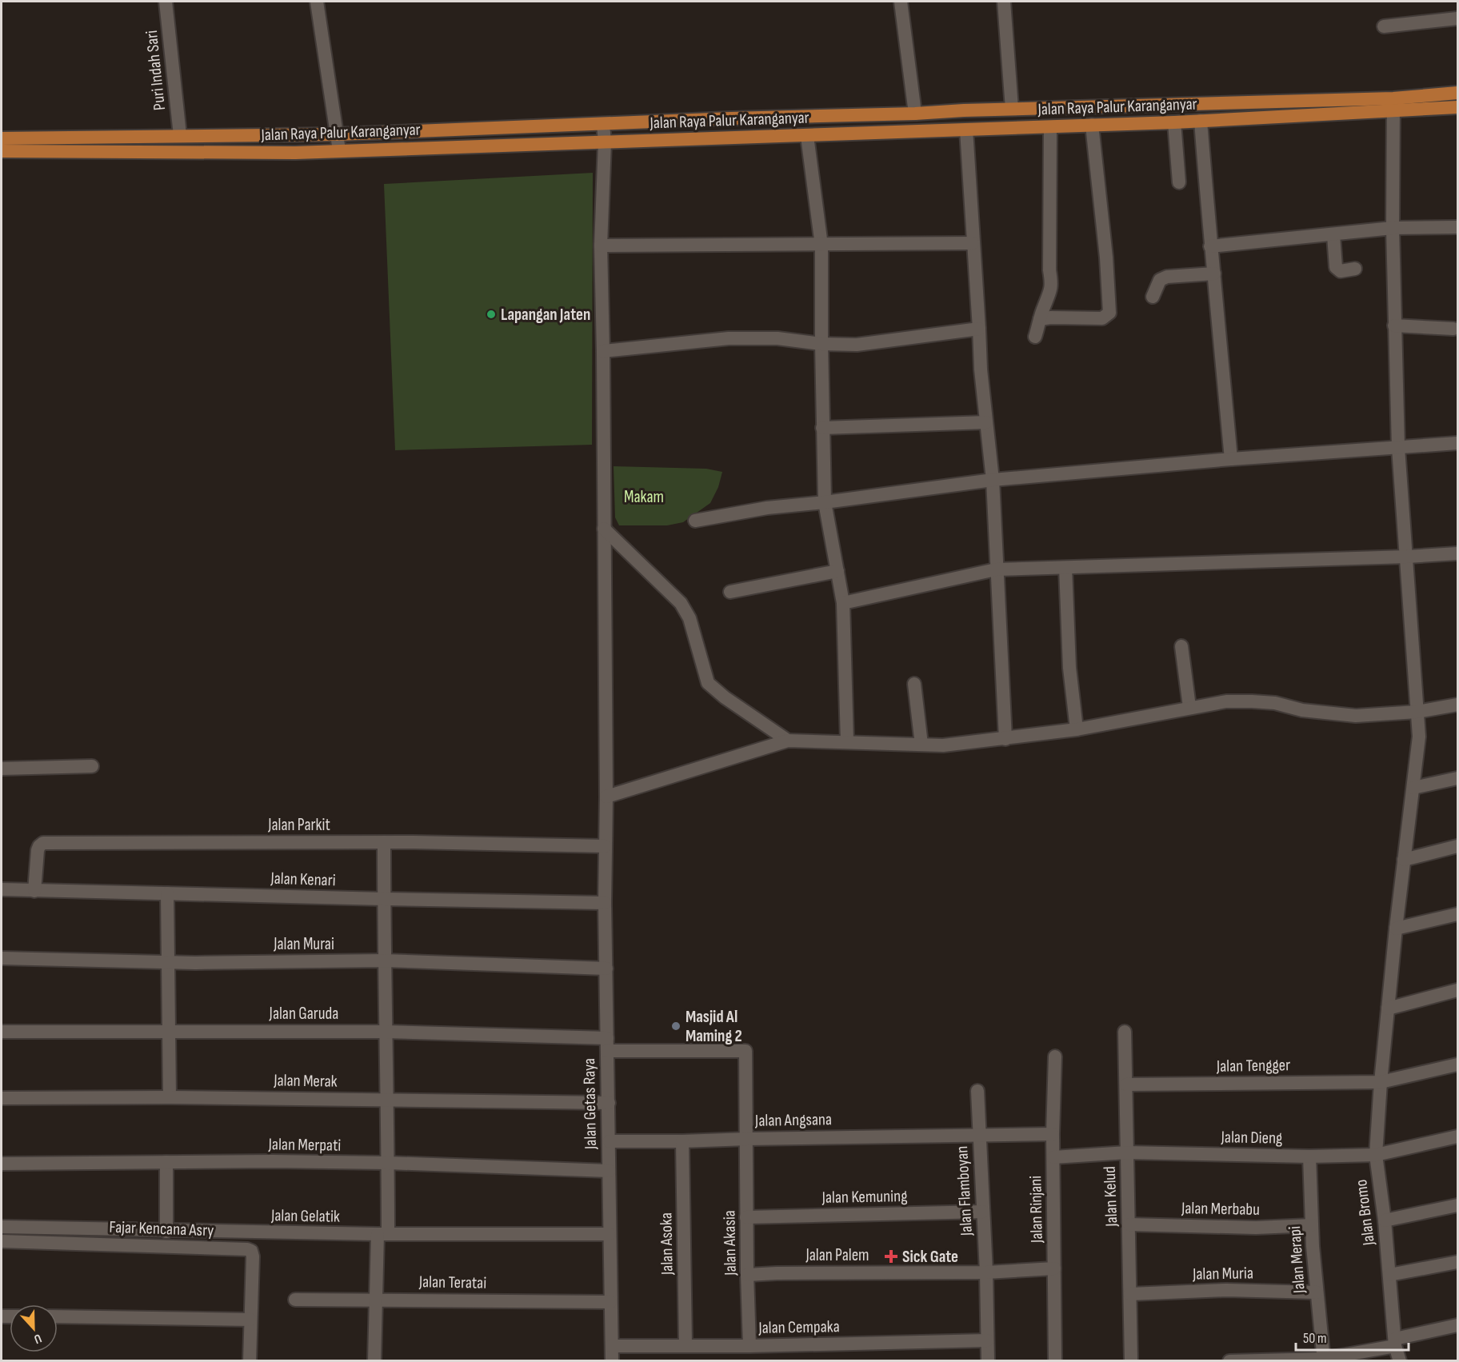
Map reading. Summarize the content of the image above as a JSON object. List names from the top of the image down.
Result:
{
  "streets": {
    "main road": ["Jalan Raya Palur Karanganyar"],
    "street": [
      "Puri Indah Sari",
      "Jalan Parkit",
      "Jalan Kenari",
      "Jalan Murai",
      "Jalan Garuda",
      "Jalan Tengger",
      "Jalan Merak",
      "Jalan Getas Raya",
      "Jalan Angsana",
      "Jalan Dieng",
      "Jalan Merpati",
      "Jalan Flamboyan",
      "Jalan Kemuning",
      "Jalan Kelud",
      "Jalan Merbabu",
      "Jalan Rinjani",
      "Jalan Bromo",
      "Jalan Gelatik",
      "Fajar Kencana Asry",
      "Jalan Akasia",
      "Jalan Asoka",
      "Jalan Palem",
      "Jalan Merapi",
      "Jalan Muria",
      "Jalan Teratai",
      "Jalan Cempaka"
    ]
  },
  "crossings": [
    ["Puri Indah Sari", "Jalan Raya Palur Karanganyar"],
    ["Jalan Raya Palur Karanganyar", "Jalan Getas Raya"],
    ["Jalan Raya Palur Karanganyar", "Jalan Bromo"],
    ["Jalan Parkit", "Jalan Kenari"],
    ["Jalan Parkit", "Jalan Getas Raya"],
    ["Jalan Kenari", "Jalan Getas Raya"],
    ["Jalan Murai", "Jalan Getas Raya"],
    ["Jalan Garuda", "Jalan Getas Raya"],
    ["Jalan Garuda", "Jalan Akasia"],
    ["Jalan Tengger", "Jalan Kelud"],
    ["Jalan Tengger", "Jalan Bromo"],
    ["Jalan Merak", "Jalan Getas Raya"],
    ["Jalan Getas Raya", "Jalan Angsana"],
    ["Jalan Getas Raya", "Jalan Merpati"],
    ["Jalan Getas Raya", "Jalan Gelatik"],
    ["Jalan Getas Raya", "Jalan Akasia"],
    ["Jalan Getas Raya", "Jalan Teratai"],
    ["Jalan Getas Raya", "Jalan Cempaka"],
    ["Jalan Angsana", "Jalan Flamboyan"],
    ["Jalan Angsana", "Jalan Rinjani"],
    ["Jalan Angsana", "Jalan Akasia"],
    ["Jalan Angsana", "Jalan Asoka"],
    ["Jalan Dieng", "Jalan Kelud"],
    ["Jalan Dieng", "Jalan Rinjani"],
    ["Jalan Dieng", "Jalan Bromo"],
    ["Jalan Dieng", "Jalan Merapi"],
    ["Jalan Flamboyan", "Jalan Kemuning"],
    ["Jalan Flamboyan", "Jalan Palem"],
    ["Jalan Flamboyan", "Jalan Cempaka"],
    ["Jalan Kemuning", "Jalan Akasia"],
    ["Jalan Kelud", "Jalan Merbabu"],
    ["Jalan Kelud", "Jalan Muria"],
    ["Jalan Merbabu", "Jalan Merapi"],
    ["Jalan Rinjani", "Jalan Palem"],
    ["Jalan Akasia", "Jalan Palem"],
    ["Jalan Akasia", "Jalan Cempaka"],
    ["Jalan Asoka", "Jalan Cempaka"],
    ["Jalan Merapi", "Jalan Muria"]
  ],
  "parks": ["Makam"],
  "places": {
    "other": ["Lapangan Jaten", "Masjid Al Maming 2"],
    "health": ["Sick Gate"]
  },
  "scale_bar": "50 m",
  "north": "bottom"
}
